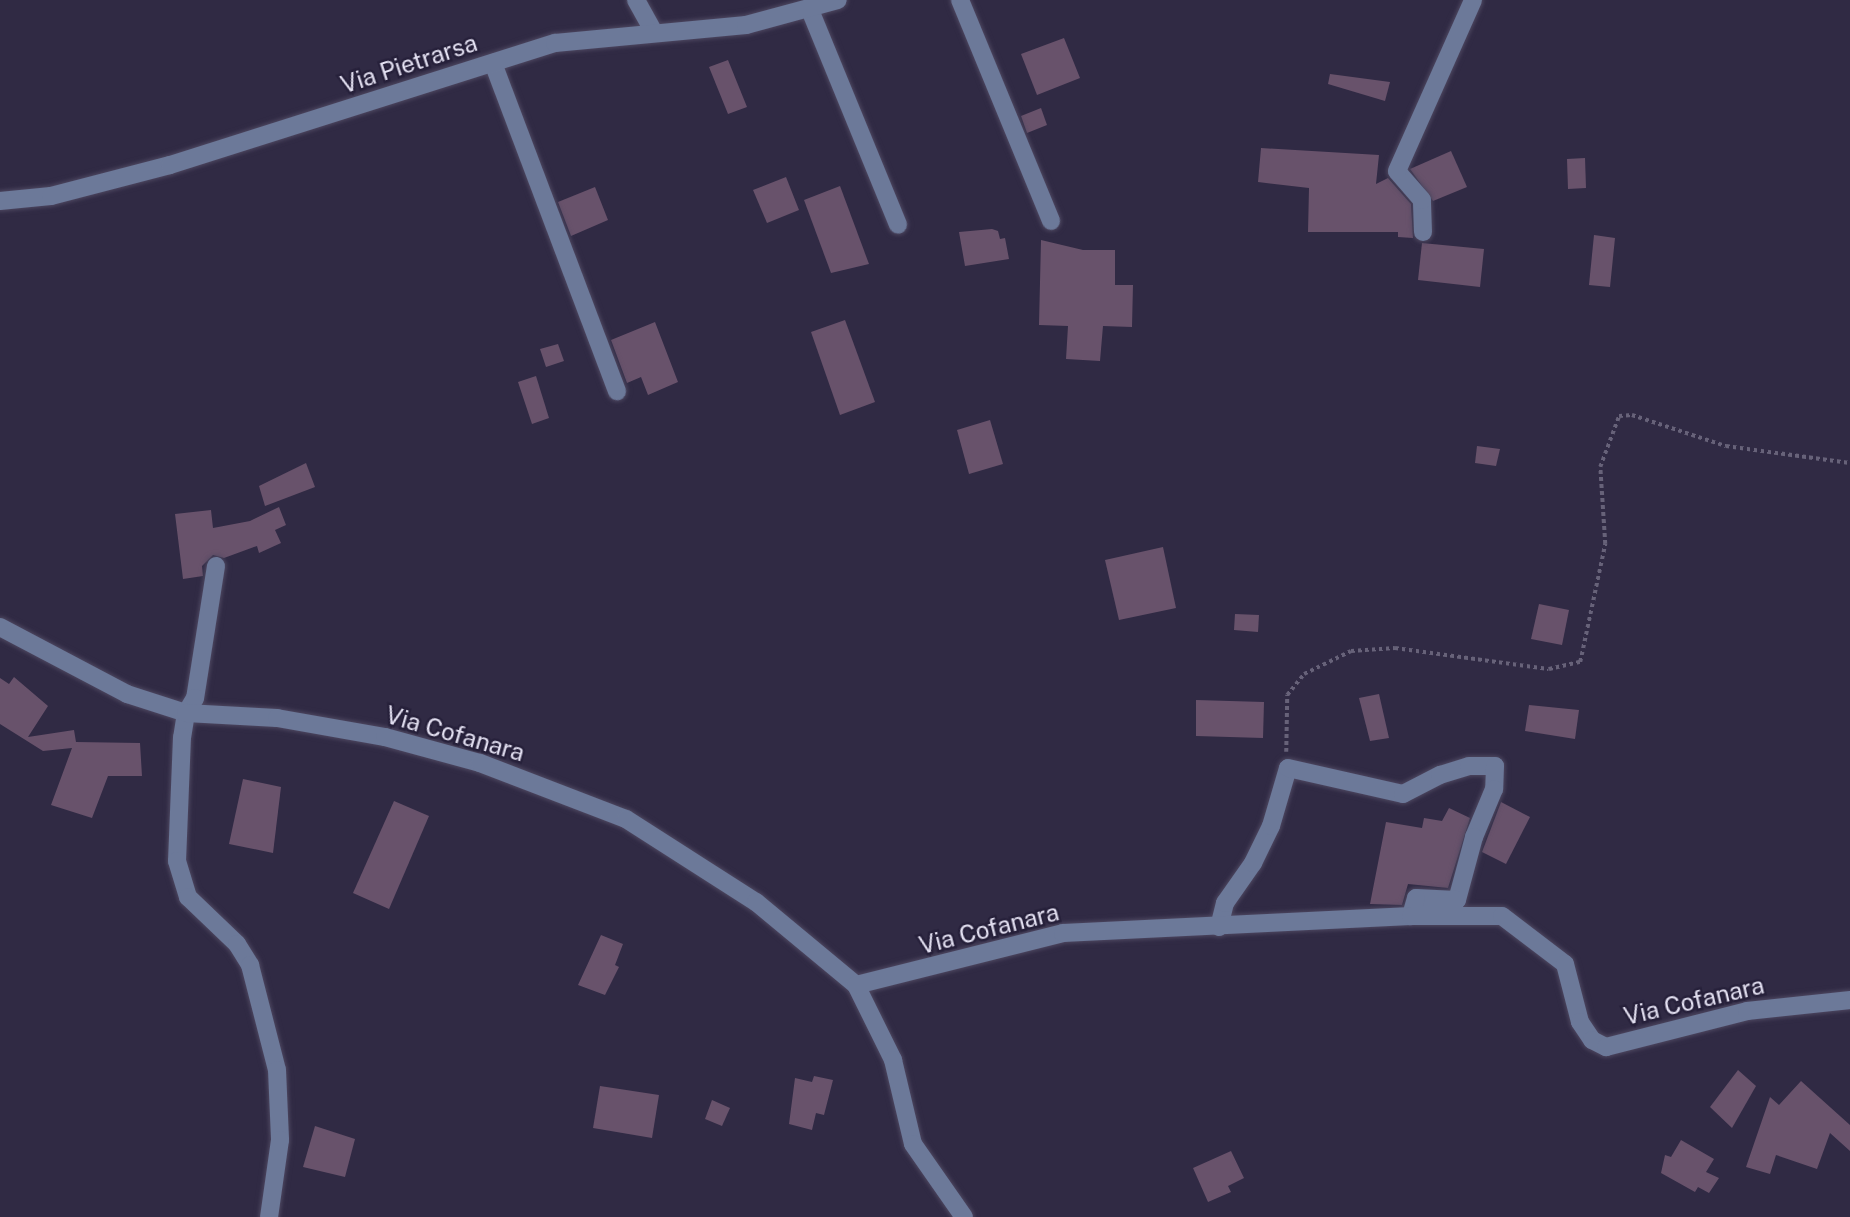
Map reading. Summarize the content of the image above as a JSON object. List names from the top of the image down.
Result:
{
  "streets": {
    "street": ["Via Pietrarsa", "Via Cofanara"]
  }
}
